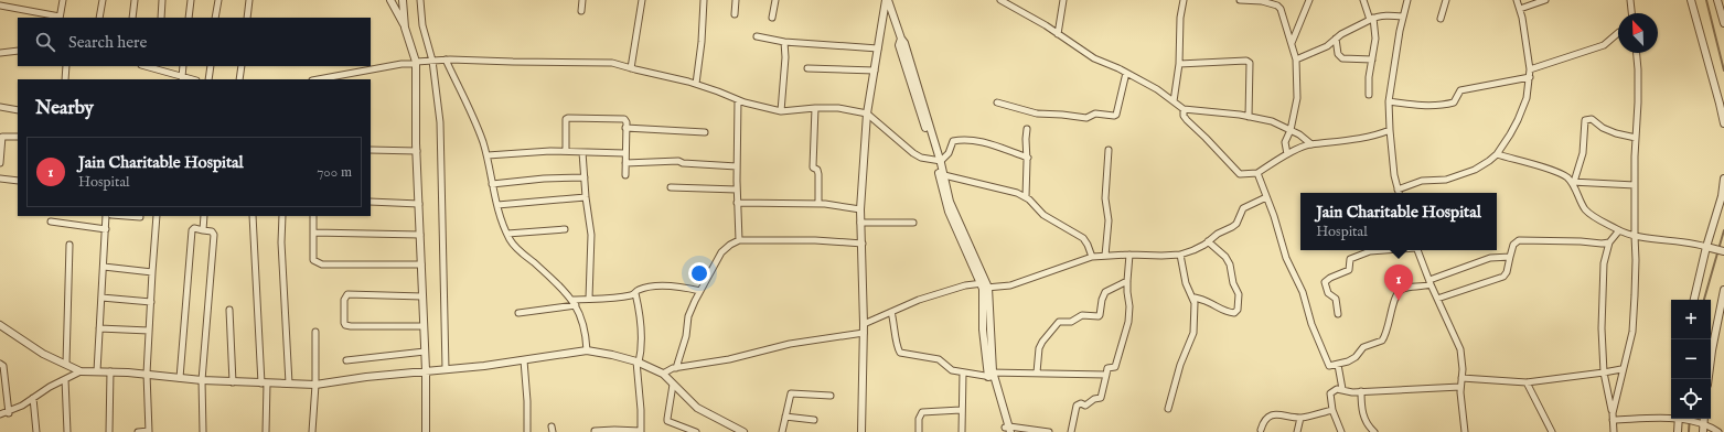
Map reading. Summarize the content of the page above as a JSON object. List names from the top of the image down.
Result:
{
  "north": "top left",
  "page": {
    "search": "Search here",
    "heading": "Nearby",
    "list": [
      {
        "mark": "1",
        "name": "Jain Charitable Hospital",
        "note": "Hospital",
        "value": "700 m"
      }
    ],
    "popup": ["Jain Charitable Hospital", "Hospital"],
    "pins": "1",
    "map_buttons": ["+", "−"]
  }
}
